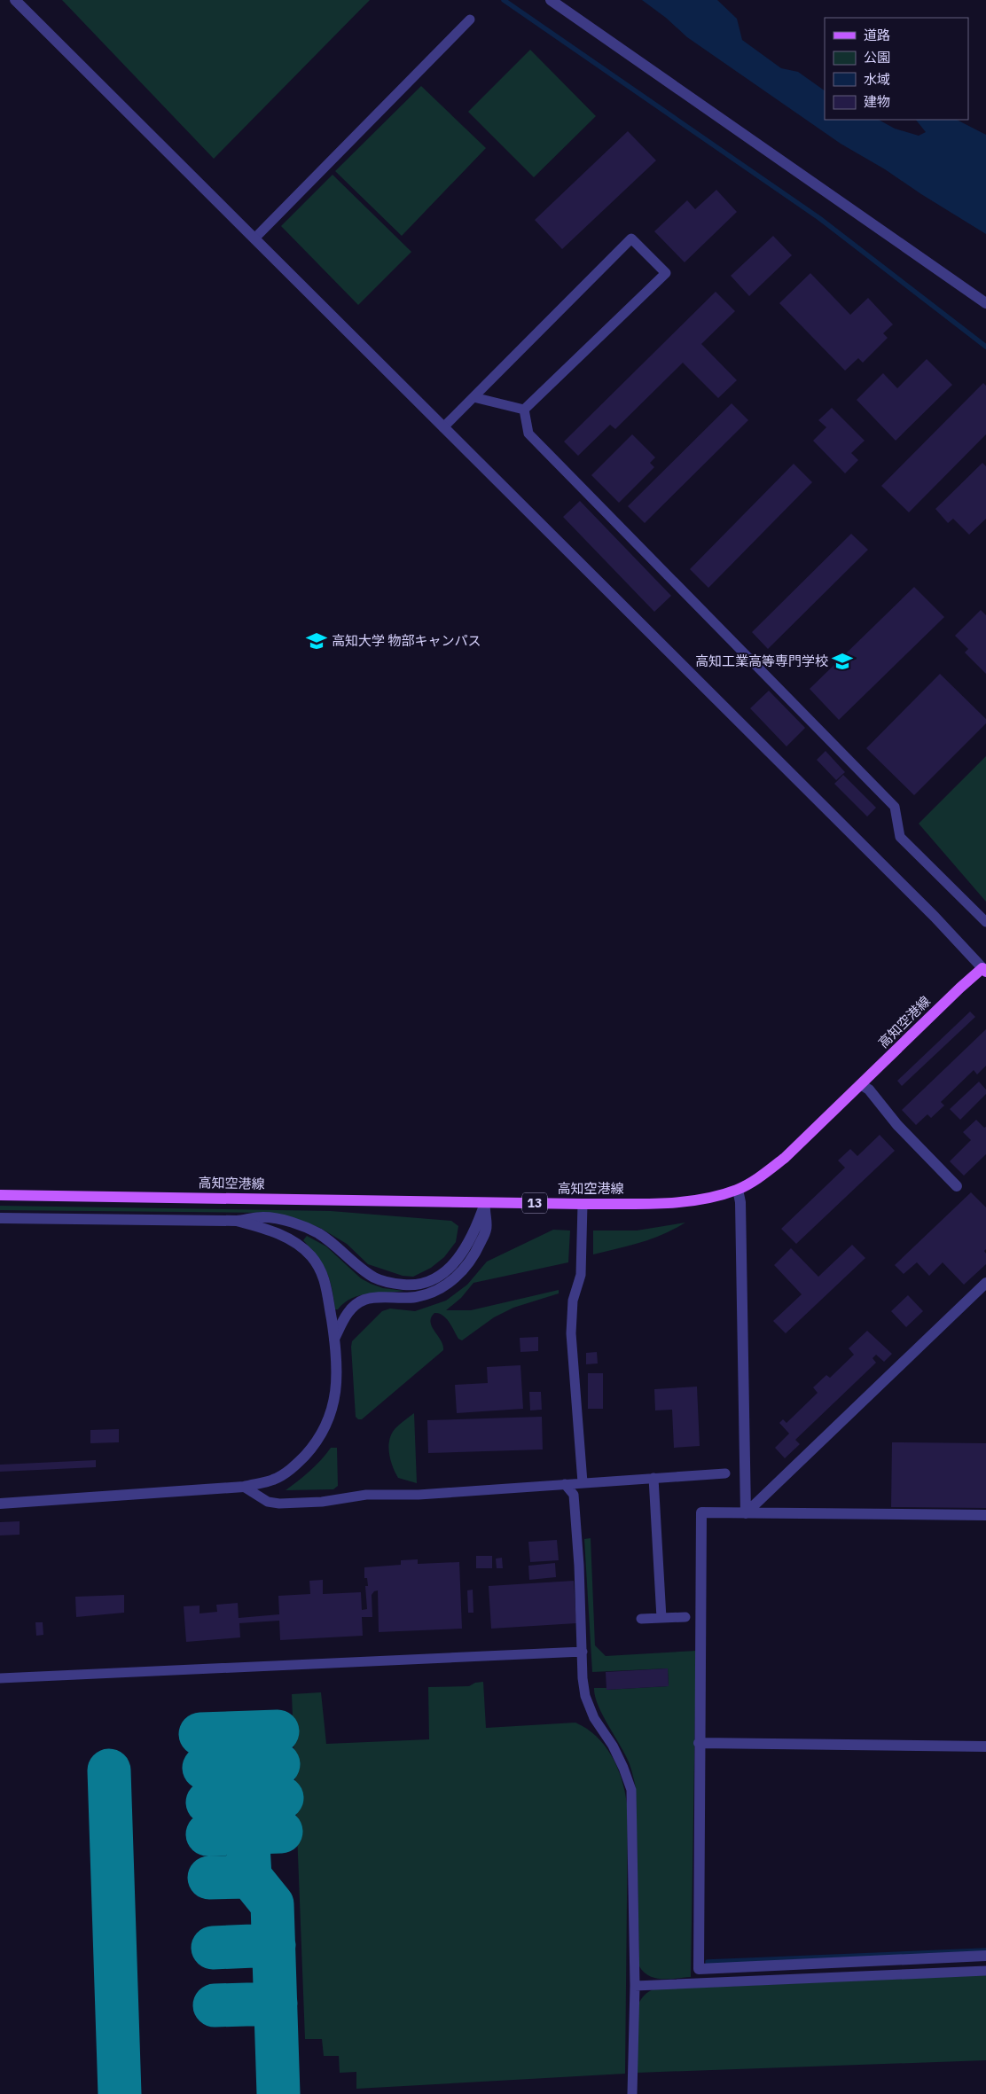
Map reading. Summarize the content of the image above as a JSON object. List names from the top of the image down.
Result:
{
  "streets": {
    "main road": ["高知空港線", "13"]
  },
  "places": {
    "school or university": ["高知大学 物部キャンパス", "高知工業高等専門学校"]
  },
  "legend": [
    "道路",
    "公園",
    "水域",
    "建物"
  ]
}
